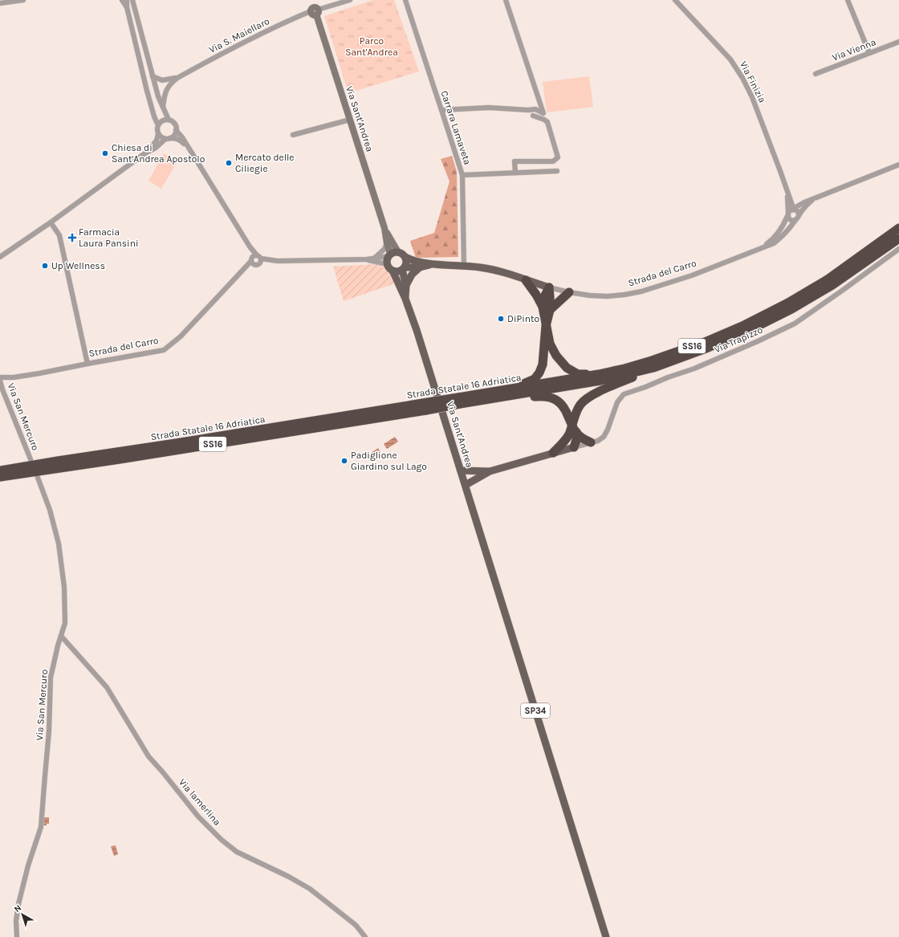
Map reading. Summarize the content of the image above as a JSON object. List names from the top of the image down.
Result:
{
  "streets": {
    "highway": ["SS16", "Strada Statale 16 Adriatica"],
    "main road": ["Via Sant'Andrea", "Strada del Carro", "SP34"],
    "street": [
      "Via S. Maiellaro",
      "Via Vienna",
      "Via Finizia",
      "Carrara Lamaveta",
      "Via Trapizzo",
      "Via San Mercuro",
      "Via lamerlina"
    ]
  },
  "crossings": [
    ["Via S. Maiellaro", "Via Sant'Andrea"],
    ["Via Finizia", "Strada del Carro"],
    ["Via Sant'Andrea", "Strada del Carro"],
    ["Via Sant'Andrea", "SP34"],
    ["Carrara Lamaveta", "Strada del Carro"],
    ["Via San Mercuro", "Via lamerlina"]
  ],
  "parks": ["Parco Sant'Andrea"],
  "places": {
    "other": [
      "Chiesa di Sant'Andrea Apostolo",
      "Mercato delle Ciliegie",
      "Up Wellness",
      "DiPinto",
      "Padiglione Giardino sul Lago"
    ],
    "health": ["Farmacia Laura Pansini"]
  },
  "north": "top left"
}
